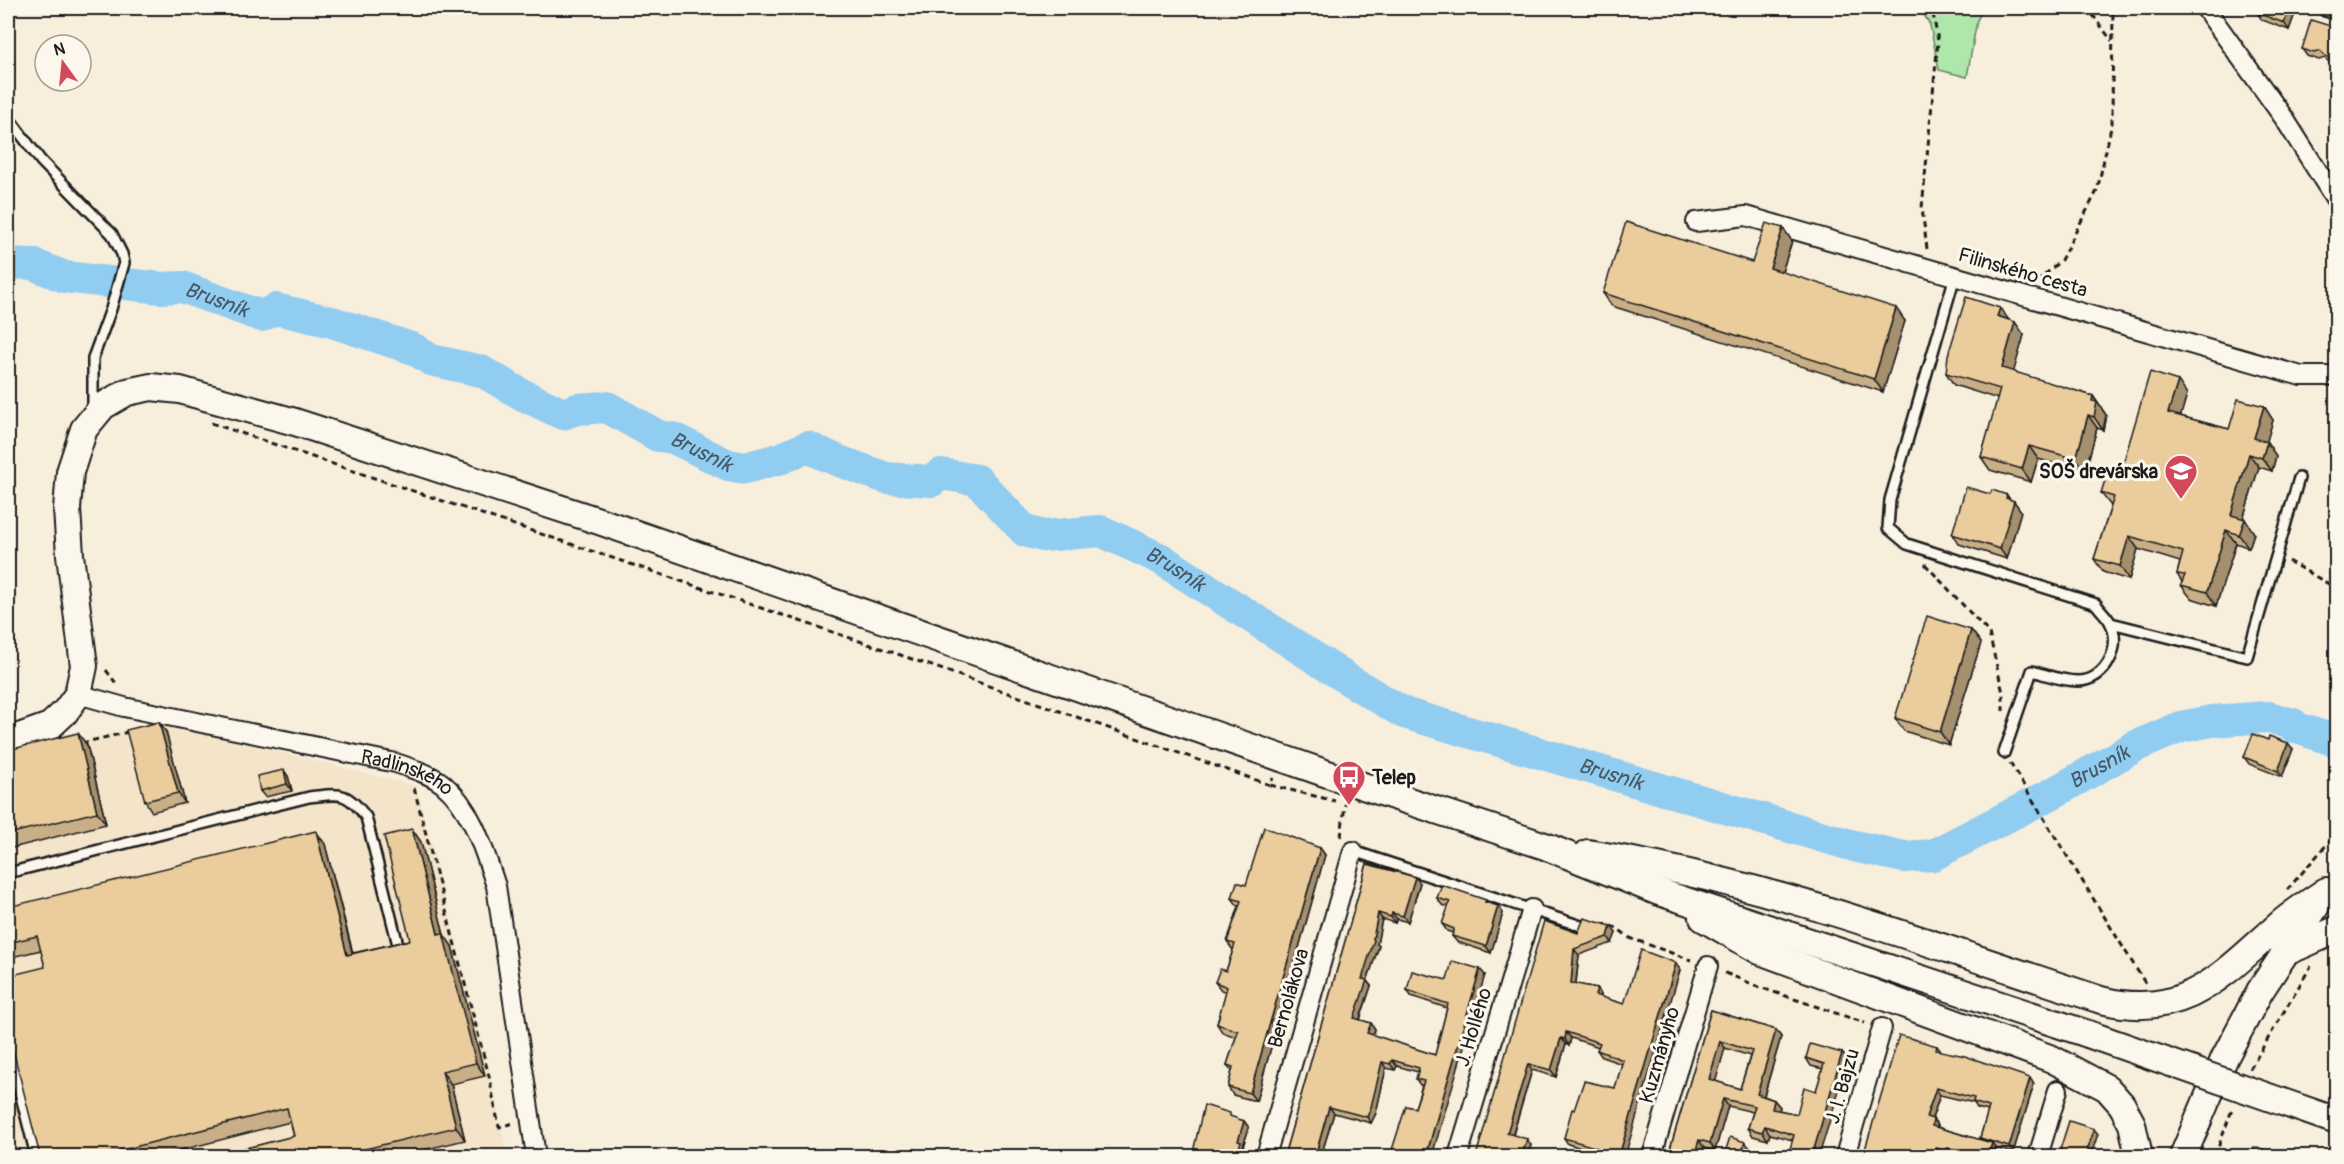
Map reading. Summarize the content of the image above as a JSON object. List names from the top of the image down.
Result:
{
  "streets": {
    "street": [
      "Filinského cesta",
      "Radlinského",
      "Bernolákova",
      "J. Hollého",
      "Kuzmányho",
      "J. I. Bajzu"
    ]
  },
  "water": ["Brusník"],
  "places": {
    "school or university": ["SOŠ drevárska"],
    "bus stop": ["Telep"]
  },
  "north": "top"
}
